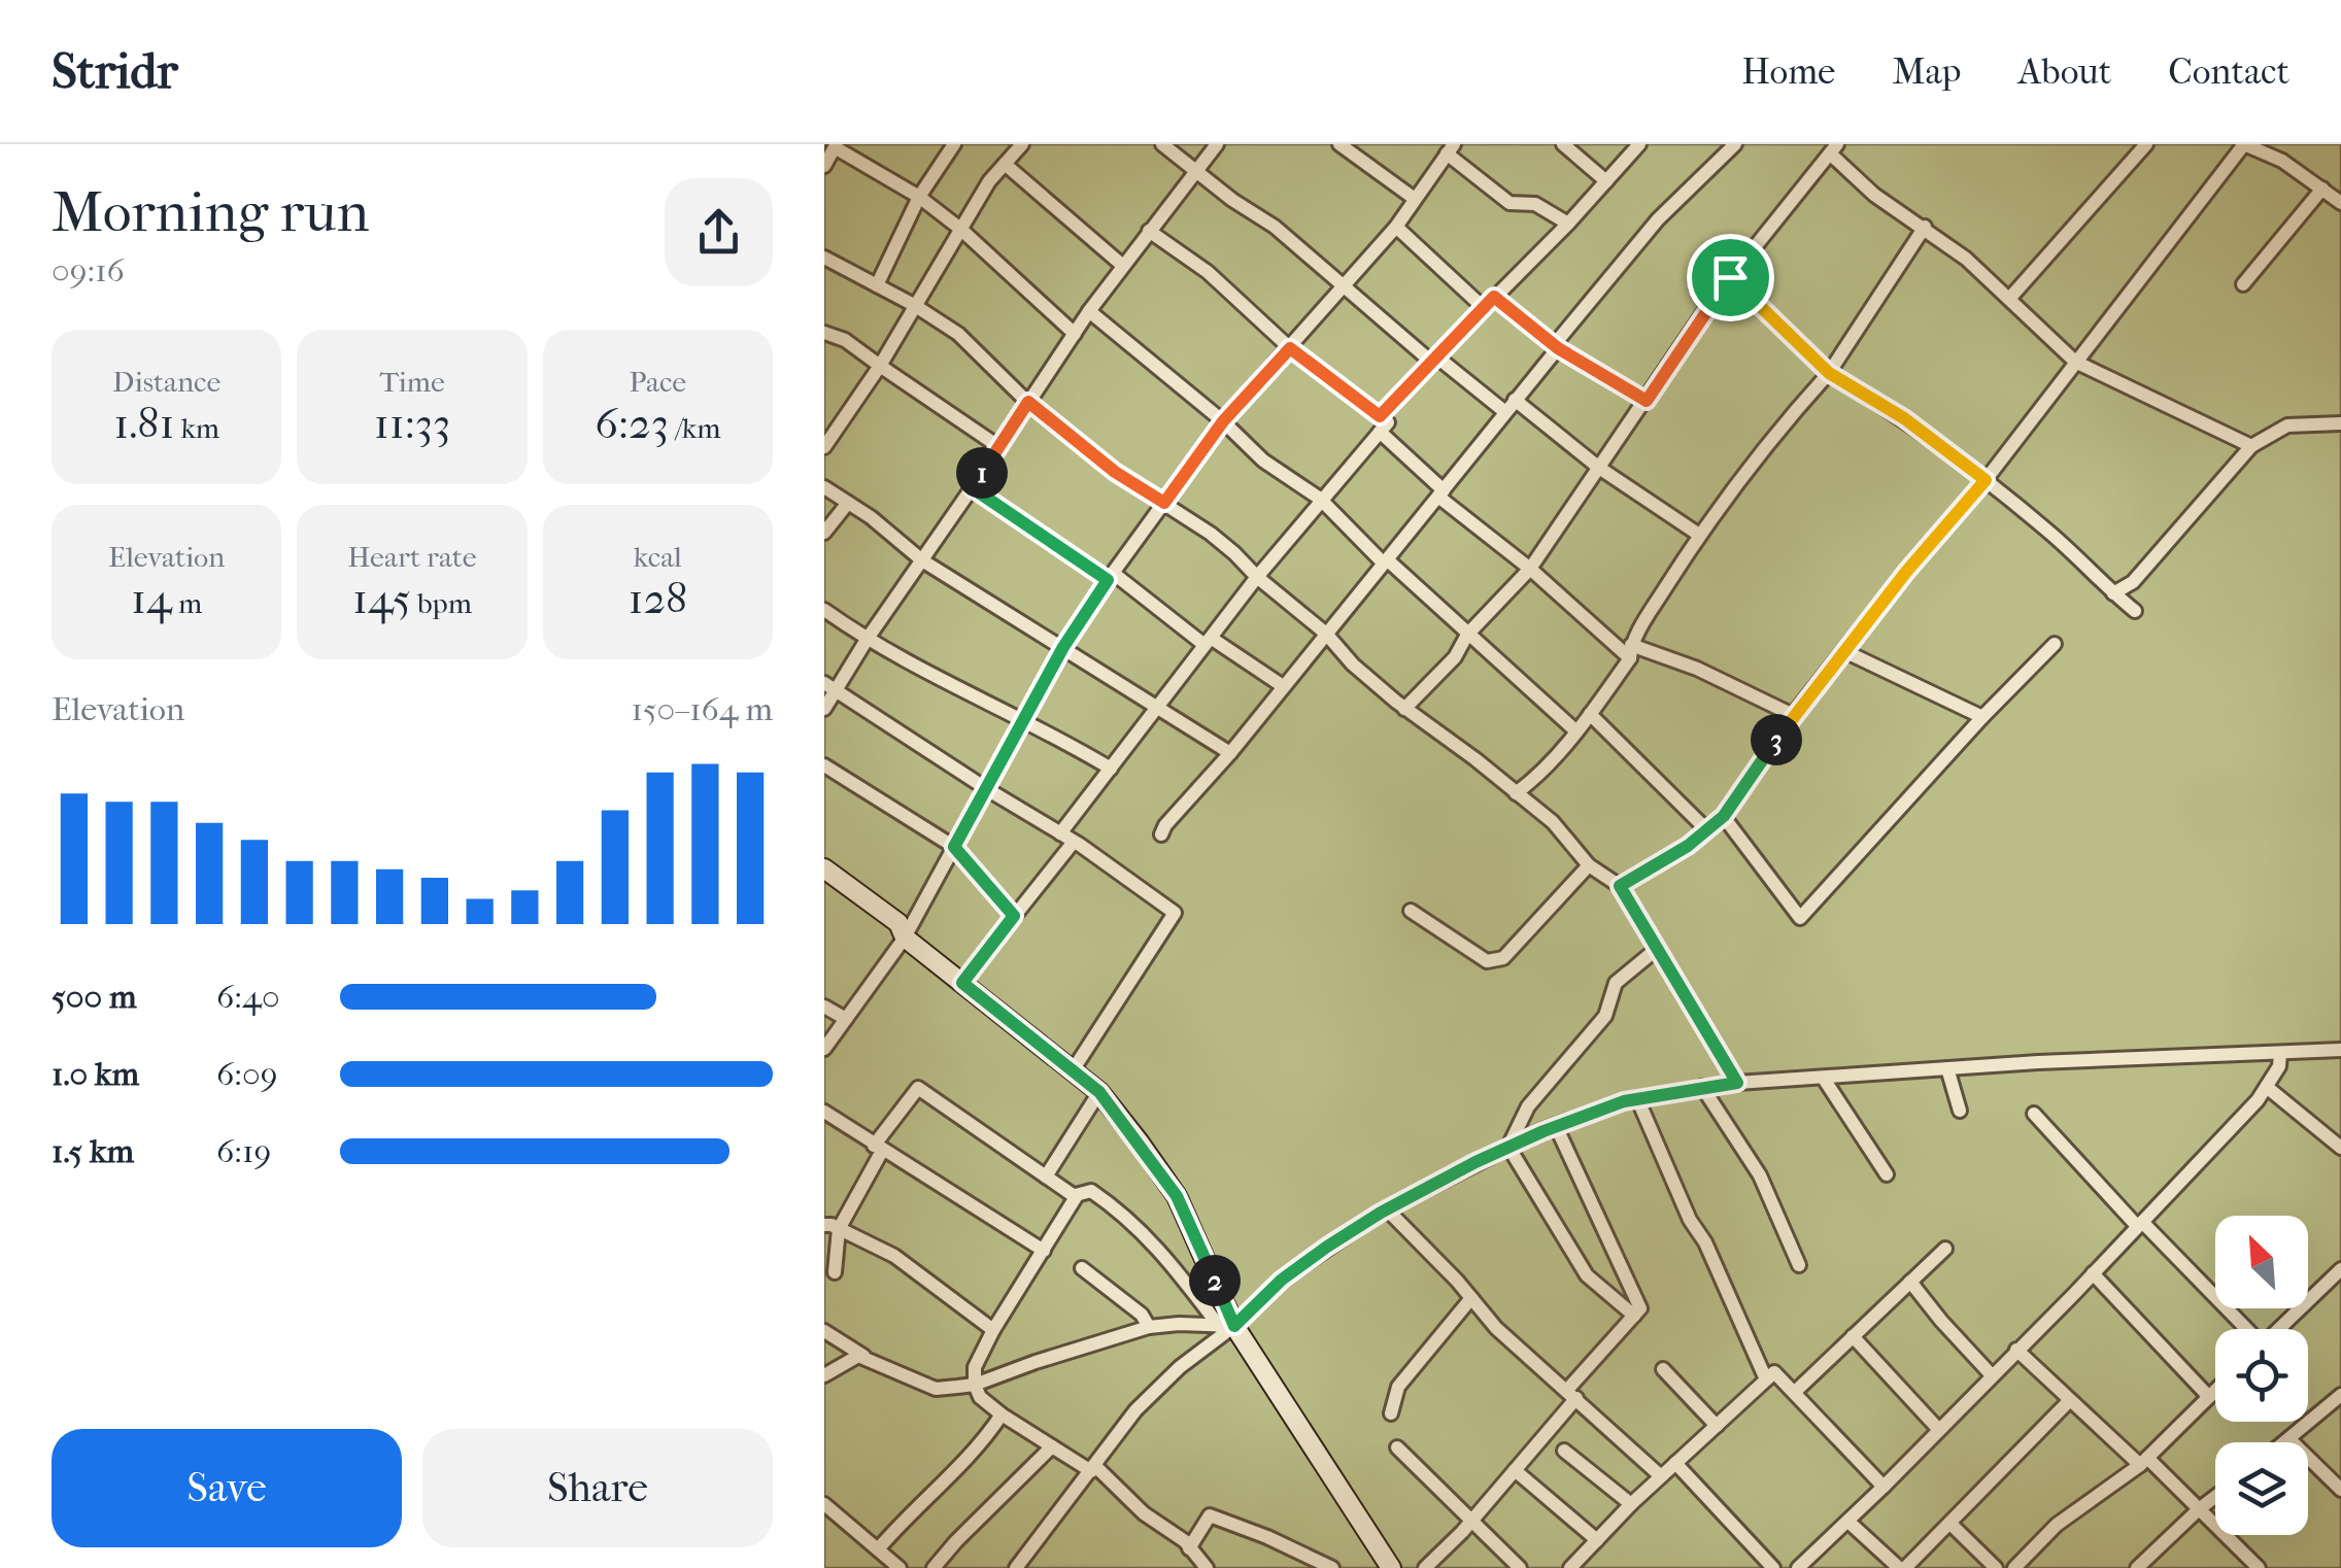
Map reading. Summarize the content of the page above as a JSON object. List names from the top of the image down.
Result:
{
  "north": "top left",
  "page": {
    "header": "Stridr",
    "nav": [
      "Home",
      "Map",
      "About",
      "Contact"
    ],
    "heading": ["Morning run", "09:16"],
    "stats": [
      ["Distance", "1.81 km"],
      ["Time", "11:33"],
      ["Pace", "6:23 /km"],
      ["Elevation", "14 m"],
      ["Heart rate", "145 bpm"],
      ["kcal", "128"]
    ],
    "pins": ["1", "3", "2"],
    "chart": ["Elevation", "150–164 m"],
    "list": [
      {
        "name": "500 m",
        "note": "6:40"
      },
      {
        "name": "1.0 km",
        "note": "6:09"
      },
      {
        "name": "1.5 km",
        "note": "6:19"
      }
    ],
    "buttons": ["Save", "Share"]
  }
}
